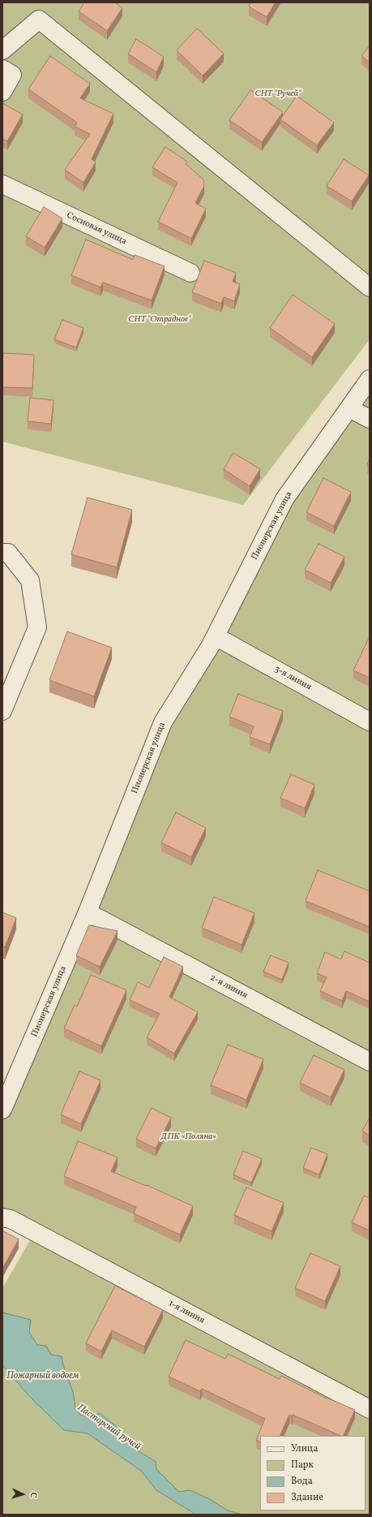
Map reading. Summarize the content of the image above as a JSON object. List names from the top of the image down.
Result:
{
  "streets": {
    "street": [
      "Сосновая улица",
      "Пионерская улица",
      "3-я линия",
      "2-я линия",
      "1-я линия"
    ]
  },
  "crossings": [
    ["Пионерская улица", "3-я линия"],
    ["Пионерская улица", "2-я линия"]
  ],
  "water": ["Пожарный водоем", "Пасторский ручей"],
  "parks": ["СНТ \"Ручей\"", "СНТ \"Отрадное\"", "ДПК «Поляна»"],
  "legend": [
    "Улица",
    "Парк",
    "Вода",
    "Здание"
  ],
  "north": "right"
}
